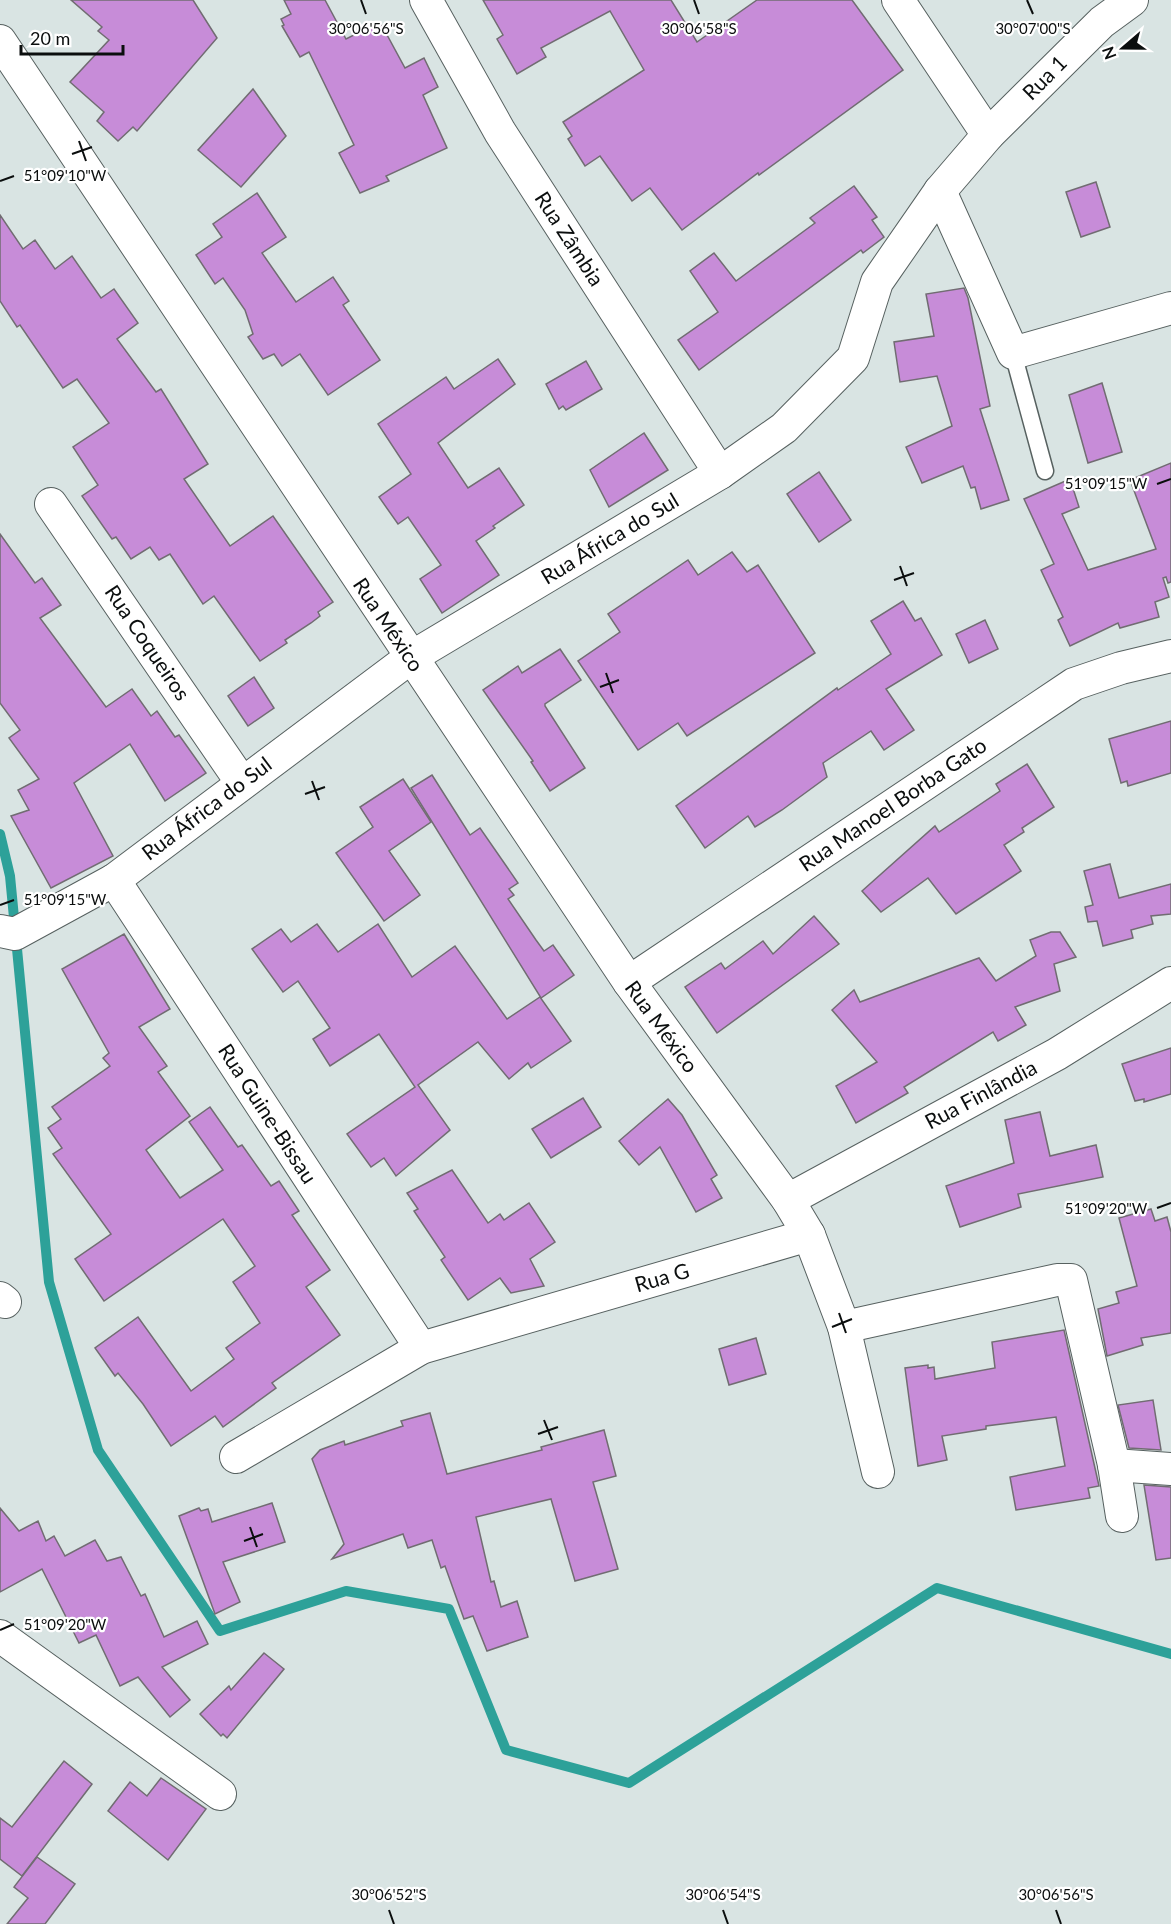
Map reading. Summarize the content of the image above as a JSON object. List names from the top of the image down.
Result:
{
  "streets": {
    "street": [
      "Rua 1",
      "Rua Zâmbia",
      "Rua África do Sul",
      "Rua México",
      "Rua Coqueiros",
      "Rua Manoel Borba Gato",
      "Rua Finlândia",
      "Rua Guine-Bissau",
      "Rua G"
    ]
  },
  "crossings": [
    ["Rua 1", "Rua África do Sul"],
    ["Rua Zâmbia", "Rua África do Sul"],
    ["Rua África do Sul", "Rua México"],
    ["Rua África do Sul", "Rua Coqueiros"],
    ["Rua África do Sul", "Rua Guine-Bissau"],
    ["Rua México", "Rua Manoel Borba Gato"],
    ["Rua México", "Rua Finlândia"],
    ["Rua México", "Rua G"],
    ["Rua Guine-Bissau", "Rua G"]
  ],
  "scale_bar": "20 m",
  "north": "left",
  "coordinates": [
    "30°07'00\"S",
    "30°06'56\"S",
    "30°06'58\"S",
    "51°09'10\"W",
    "51°09'15\"W",
    "51°09'20\"W",
    "30°06'52\"S",
    "30°06'54\"S"
  ]
}
